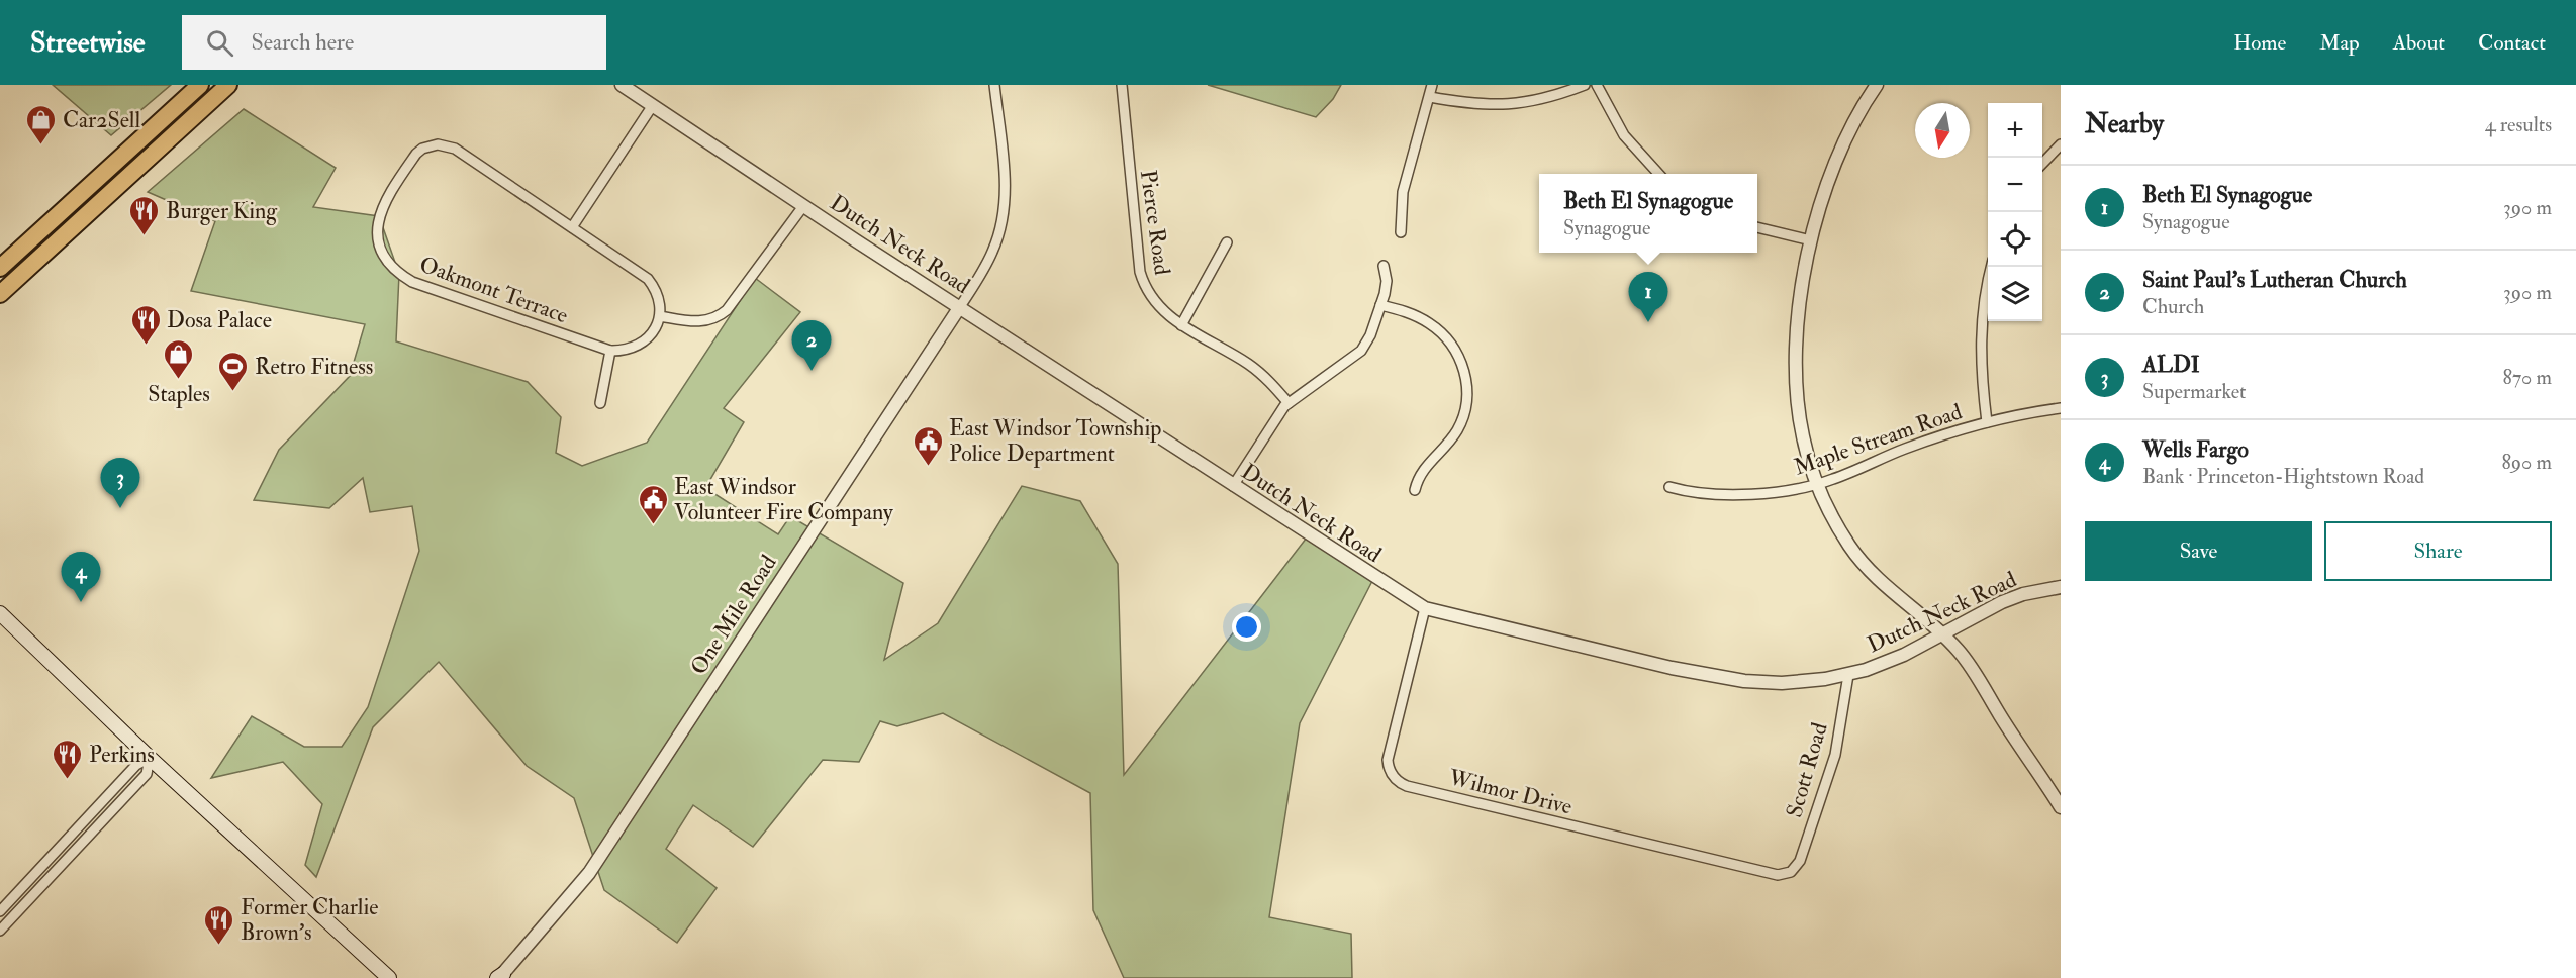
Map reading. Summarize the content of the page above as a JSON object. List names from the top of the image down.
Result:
{
  "streets": {
    "street": [
      "Pierce Road",
      "Dutch Neck Road",
      "Oakmont Terrace",
      "Maple Stream Road",
      "One Mile Road",
      "Scott Road",
      "Wilmor Drive"
    ]
  },
  "crossings": [
    ["Dutch Neck Road", "One Mile Road"],
    ["Dutch Neck Road", "Scott Road"],
    ["Dutch Neck Road", "Wilmor Drive"],
    ["Scott Road", "Wilmor Drive"]
  ],
  "places": {
    "shop": ["Car2Sell", "Staples"],
    "restaurant": [
      "Burger King",
      "Dosa Palace",
      "Perkins",
      "Former Charlie Brown's"
    ],
    "sports": ["Retro Fitness"],
    "public building": ["East Windsor Township Police Department", "East Windsor Volunteer Fire Company"]
  },
  "north": "bottom",
  "page": {
    "header": "Streetwise",
    "search": "Search here",
    "nav": [
      "Home",
      "Map",
      "About",
      "Contact"
    ],
    "heading": ["Nearby", "4 results"],
    "map_buttons": ["+", "−"],
    "list": [
      {
        "mark": "1",
        "name": "Beth El Synagogue",
        "note": "Synagogue",
        "value": "390 m"
      },
      {
        "mark": "2",
        "name": "Saint Paul's Lutheran Church",
        "note": "Church",
        "value": "390 m"
      },
      {
        "mark": "3",
        "name": "ALDI",
        "note": "Supermarket",
        "value": "870 m"
      },
      {
        "mark": "4",
        "name": "Wells Fargo",
        "note": "Bank · Princeton-Hightstown Road",
        "value": "890 m"
      }
    ],
    "popup": ["Beth El Synagogue", "Synagogue"],
    "pins": [
      "1",
      "2",
      "3",
      "4"
    ],
    "buttons": ["Save", "Share"]
  }
}
